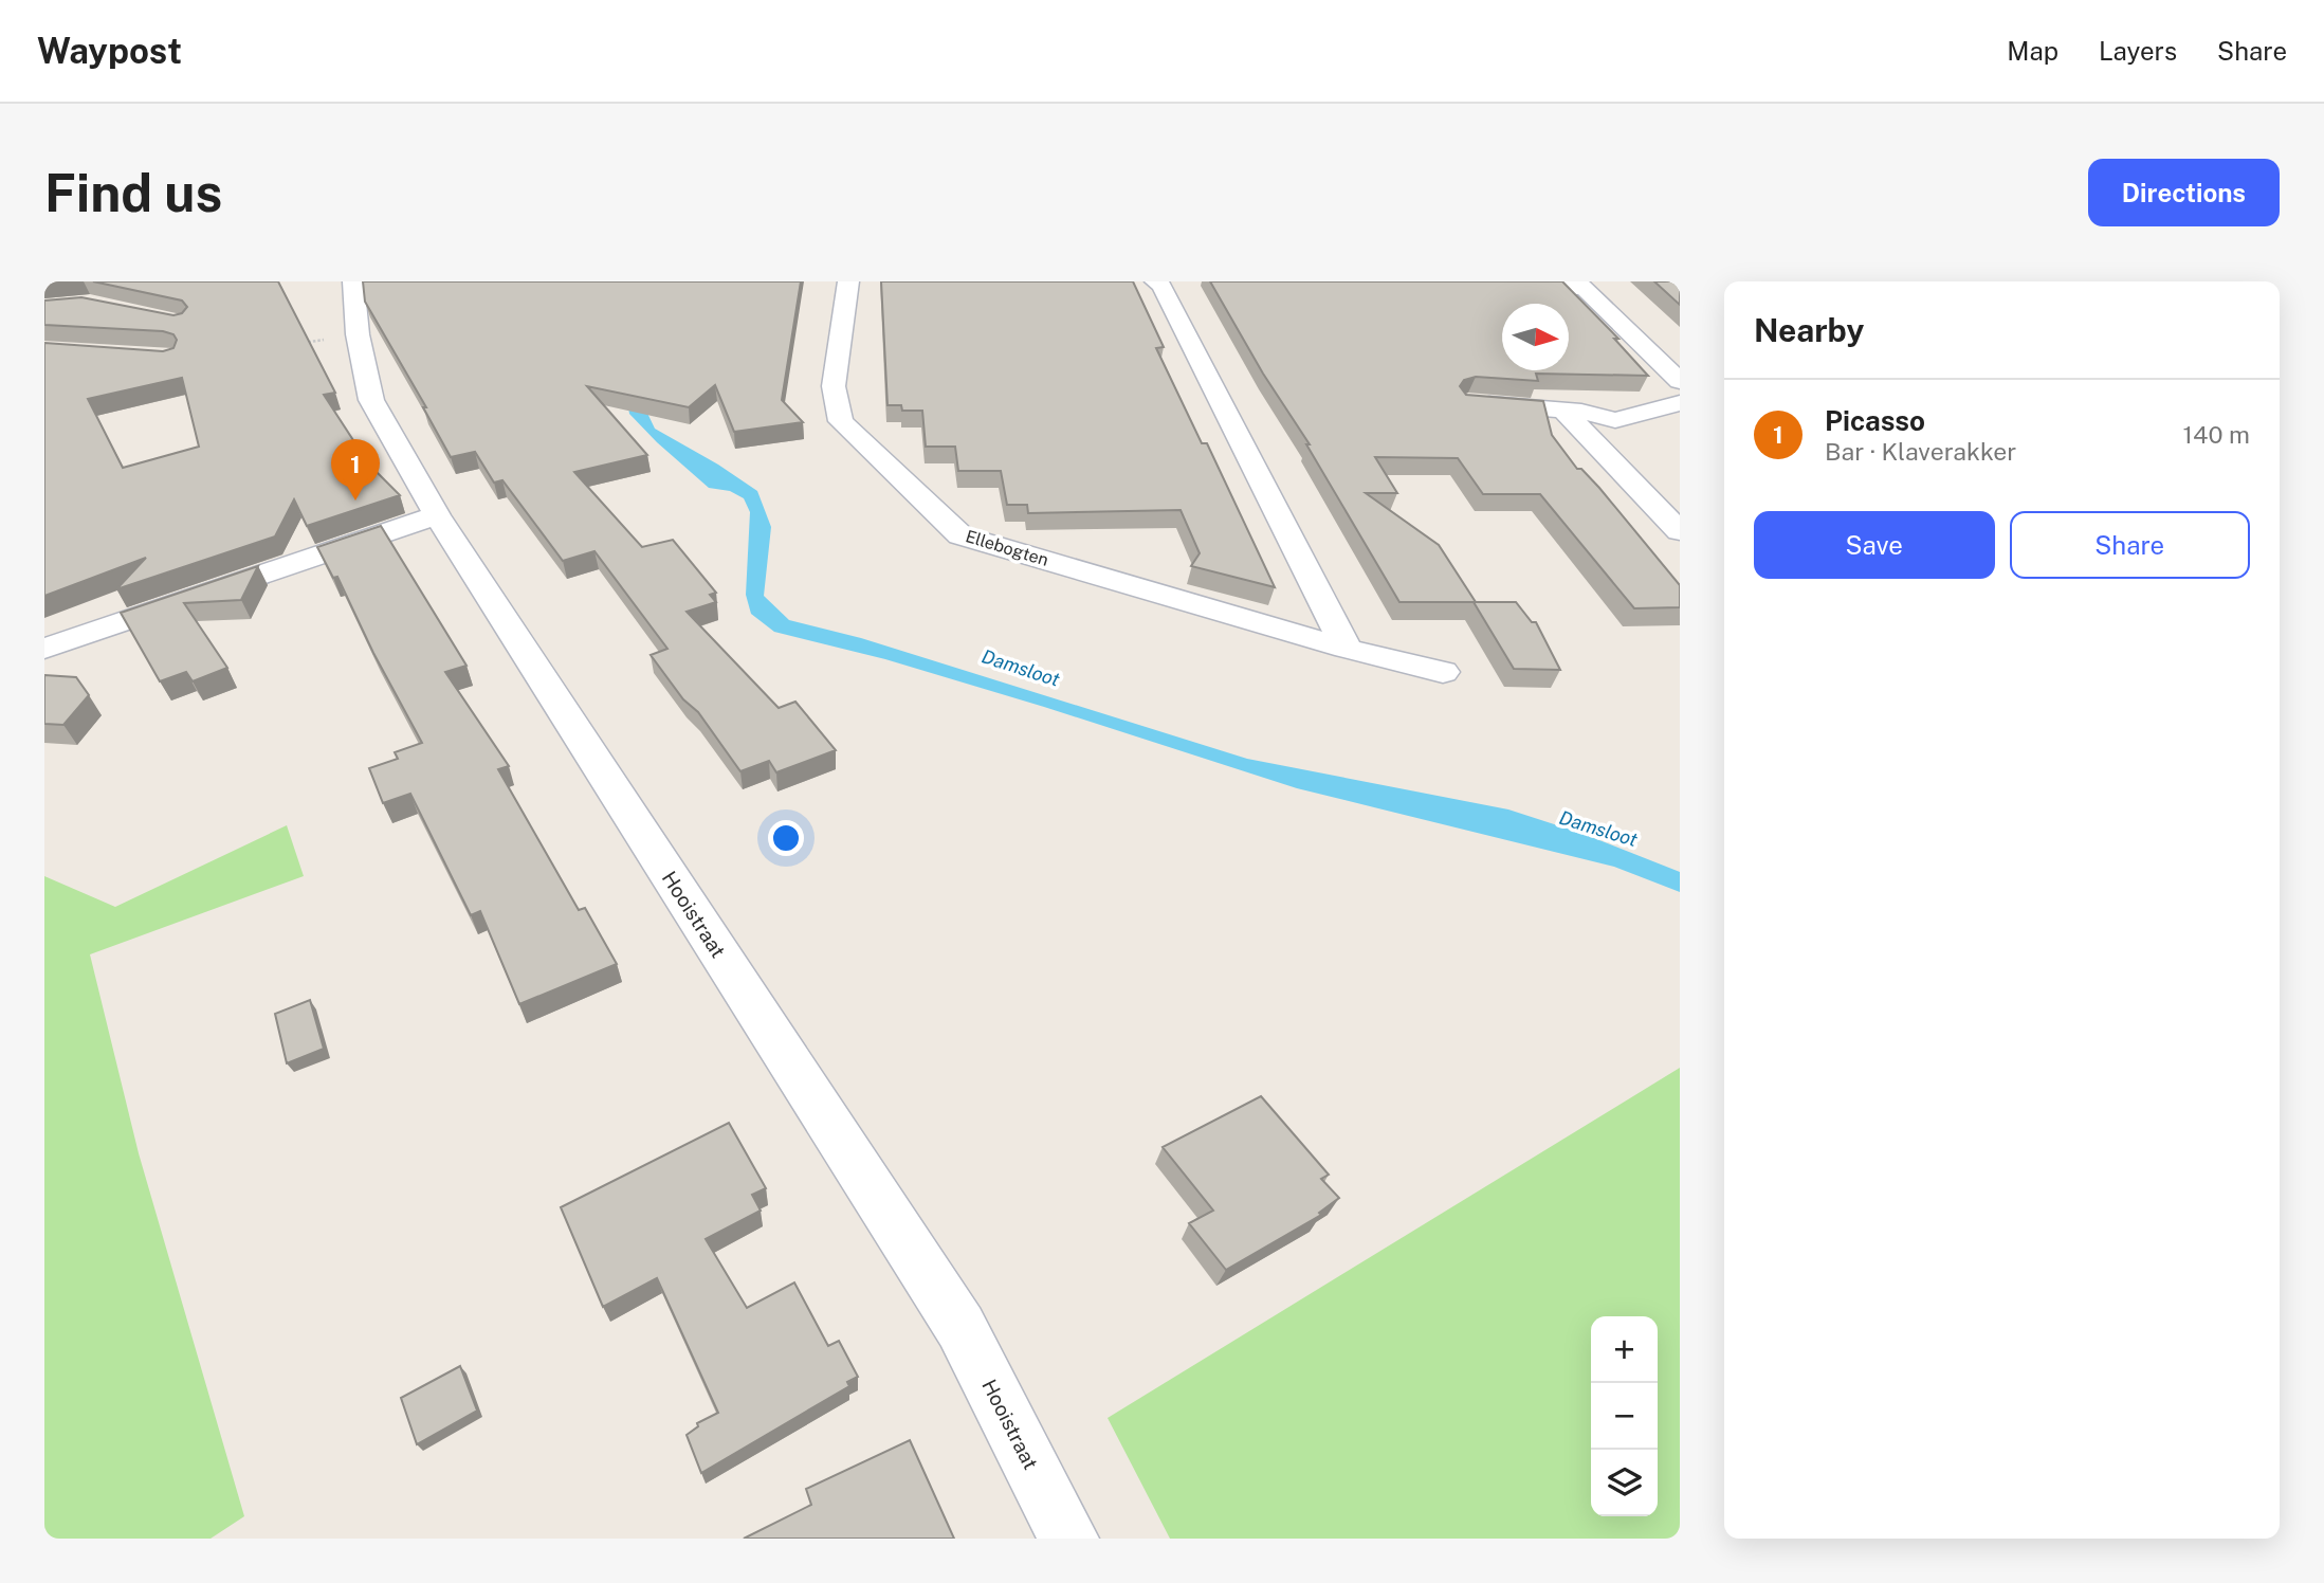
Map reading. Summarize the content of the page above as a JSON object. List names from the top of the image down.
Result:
{
  "streets": {
    "street": ["Ellebogten", "Hooistraat"]
  },
  "water": ["Damsloot"],
  "north": "right",
  "page": {
    "header": "Waypost",
    "nav": ["Map", "Layers", "Share"],
    "buttons": [
      "Directions",
      ["Save", "Share"]
    ],
    "title": "Find us",
    "heading": "Nearby",
    "list": [
      {
        "mark": "1",
        "name": "Picasso",
        "note": "Bar · Klaverakker",
        "value": "140 m"
      }
    ],
    "pins": "1",
    "map_buttons": ["+", "−"]
  }
}
